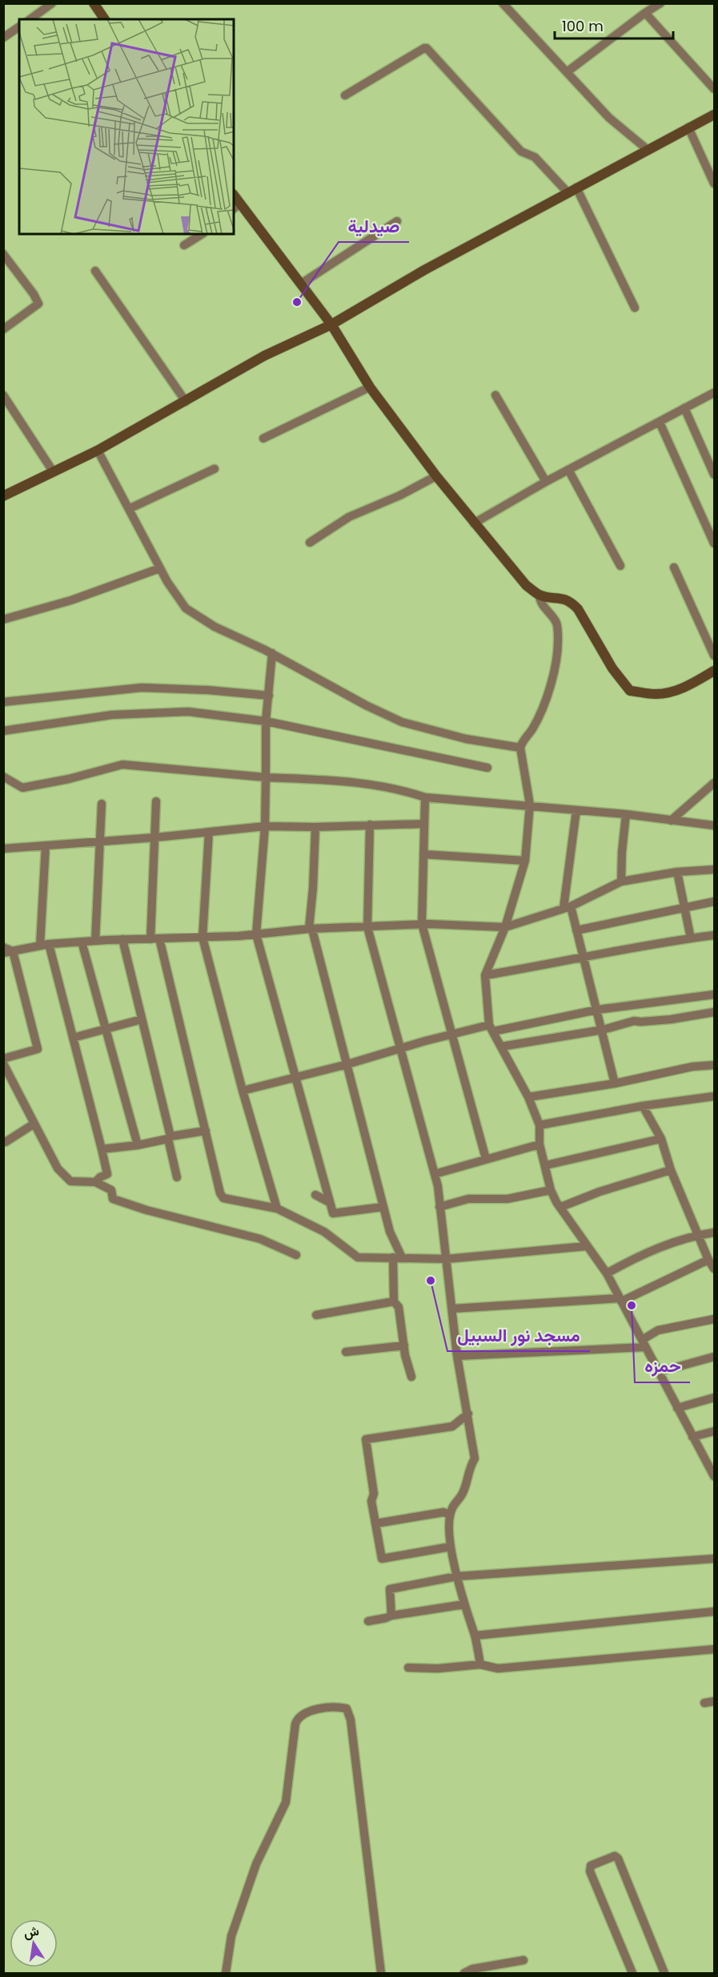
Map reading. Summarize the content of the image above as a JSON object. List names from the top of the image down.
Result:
{
  "places": ["صيدلية", "مسجد نور السبيل", "حمزه"],
  "scale_bar": "100 m",
  "north": "top"
}
